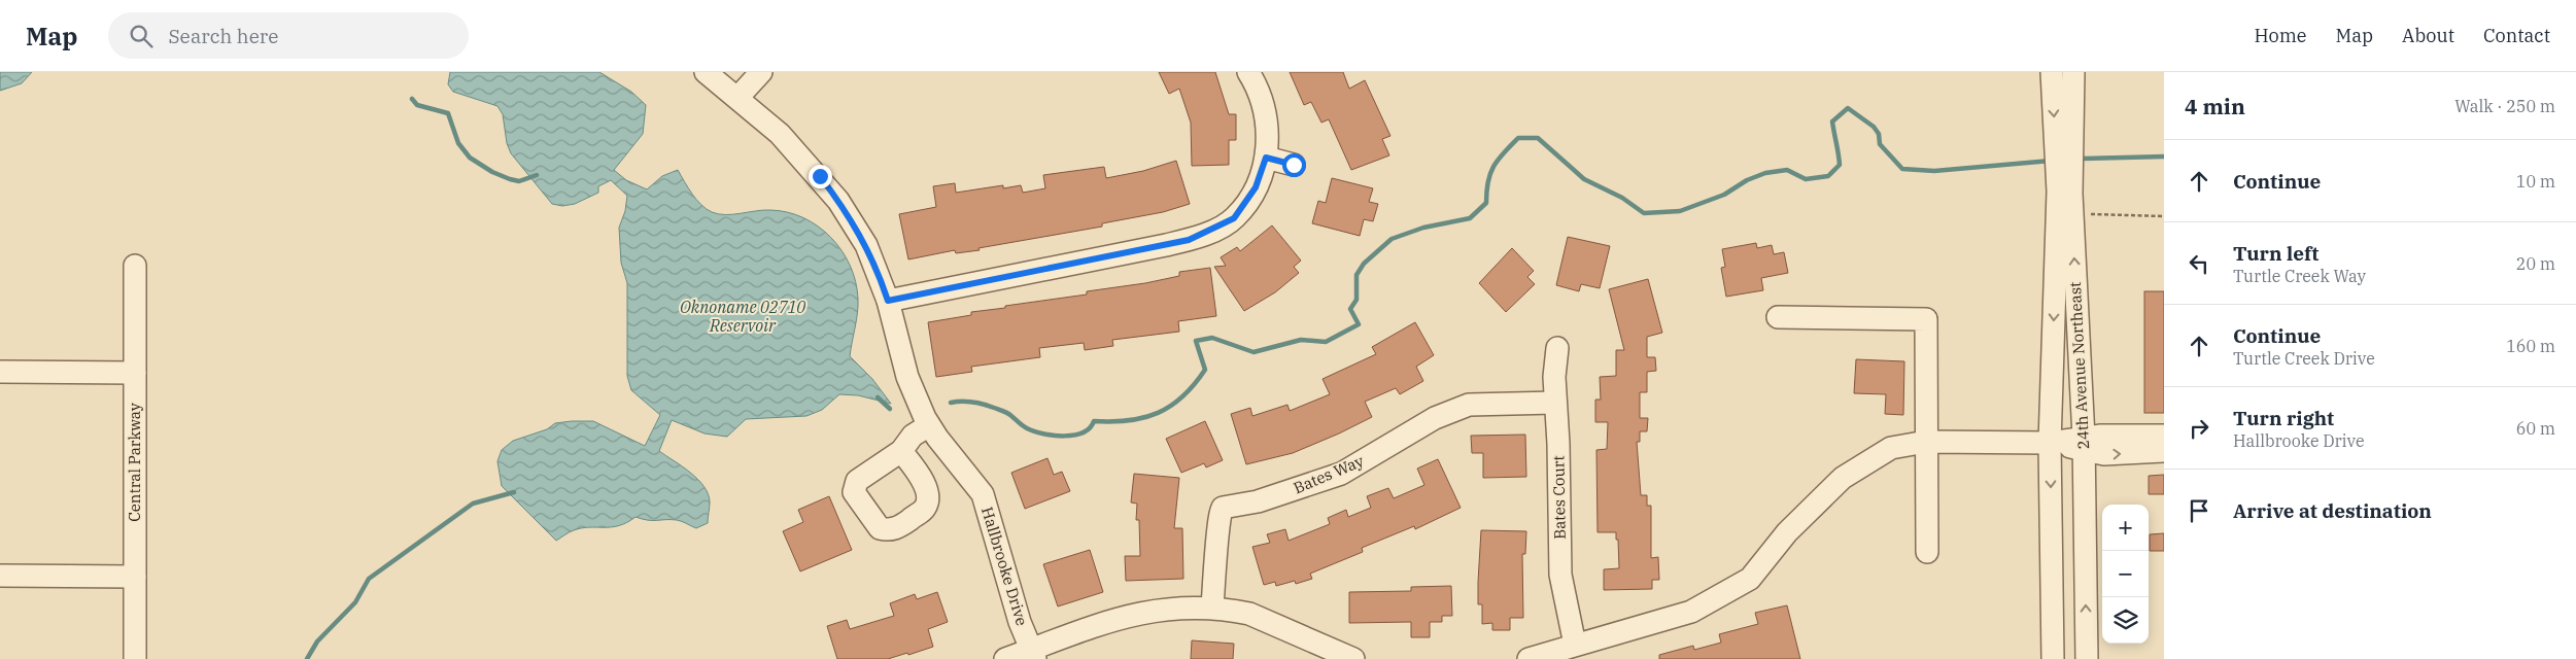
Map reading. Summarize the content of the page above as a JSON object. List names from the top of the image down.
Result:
{
  "streets": {
    "street": [
      "24th Avenue Northeast",
      "Central Parkway",
      "Bates Way",
      "Bates Court",
      "Hallbrooke Drive"
    ]
  },
  "crossings": [
    ["Bates Way", "Bates Court"]
  ],
  "water": ["Oknoname 02710 Reservoir"],
  "page": {
    "header": "Map",
    "search": "Search here",
    "nav": [
      "Home",
      "Map",
      "About",
      "Contact"
    ],
    "heading": ["4 min", "Walk · 250 m"],
    "list": [
      ["Continue", "10 m"],
      ["Turn left", "Turtle Creek Way", "20 m"],
      ["Continue", "Turtle Creek Drive", "160 m"],
      ["Turn right", "Hallbrooke Drive", "60 m"],
      "Arrive at destination"
    ],
    "map_buttons": ["+", "−"]
  }
}
